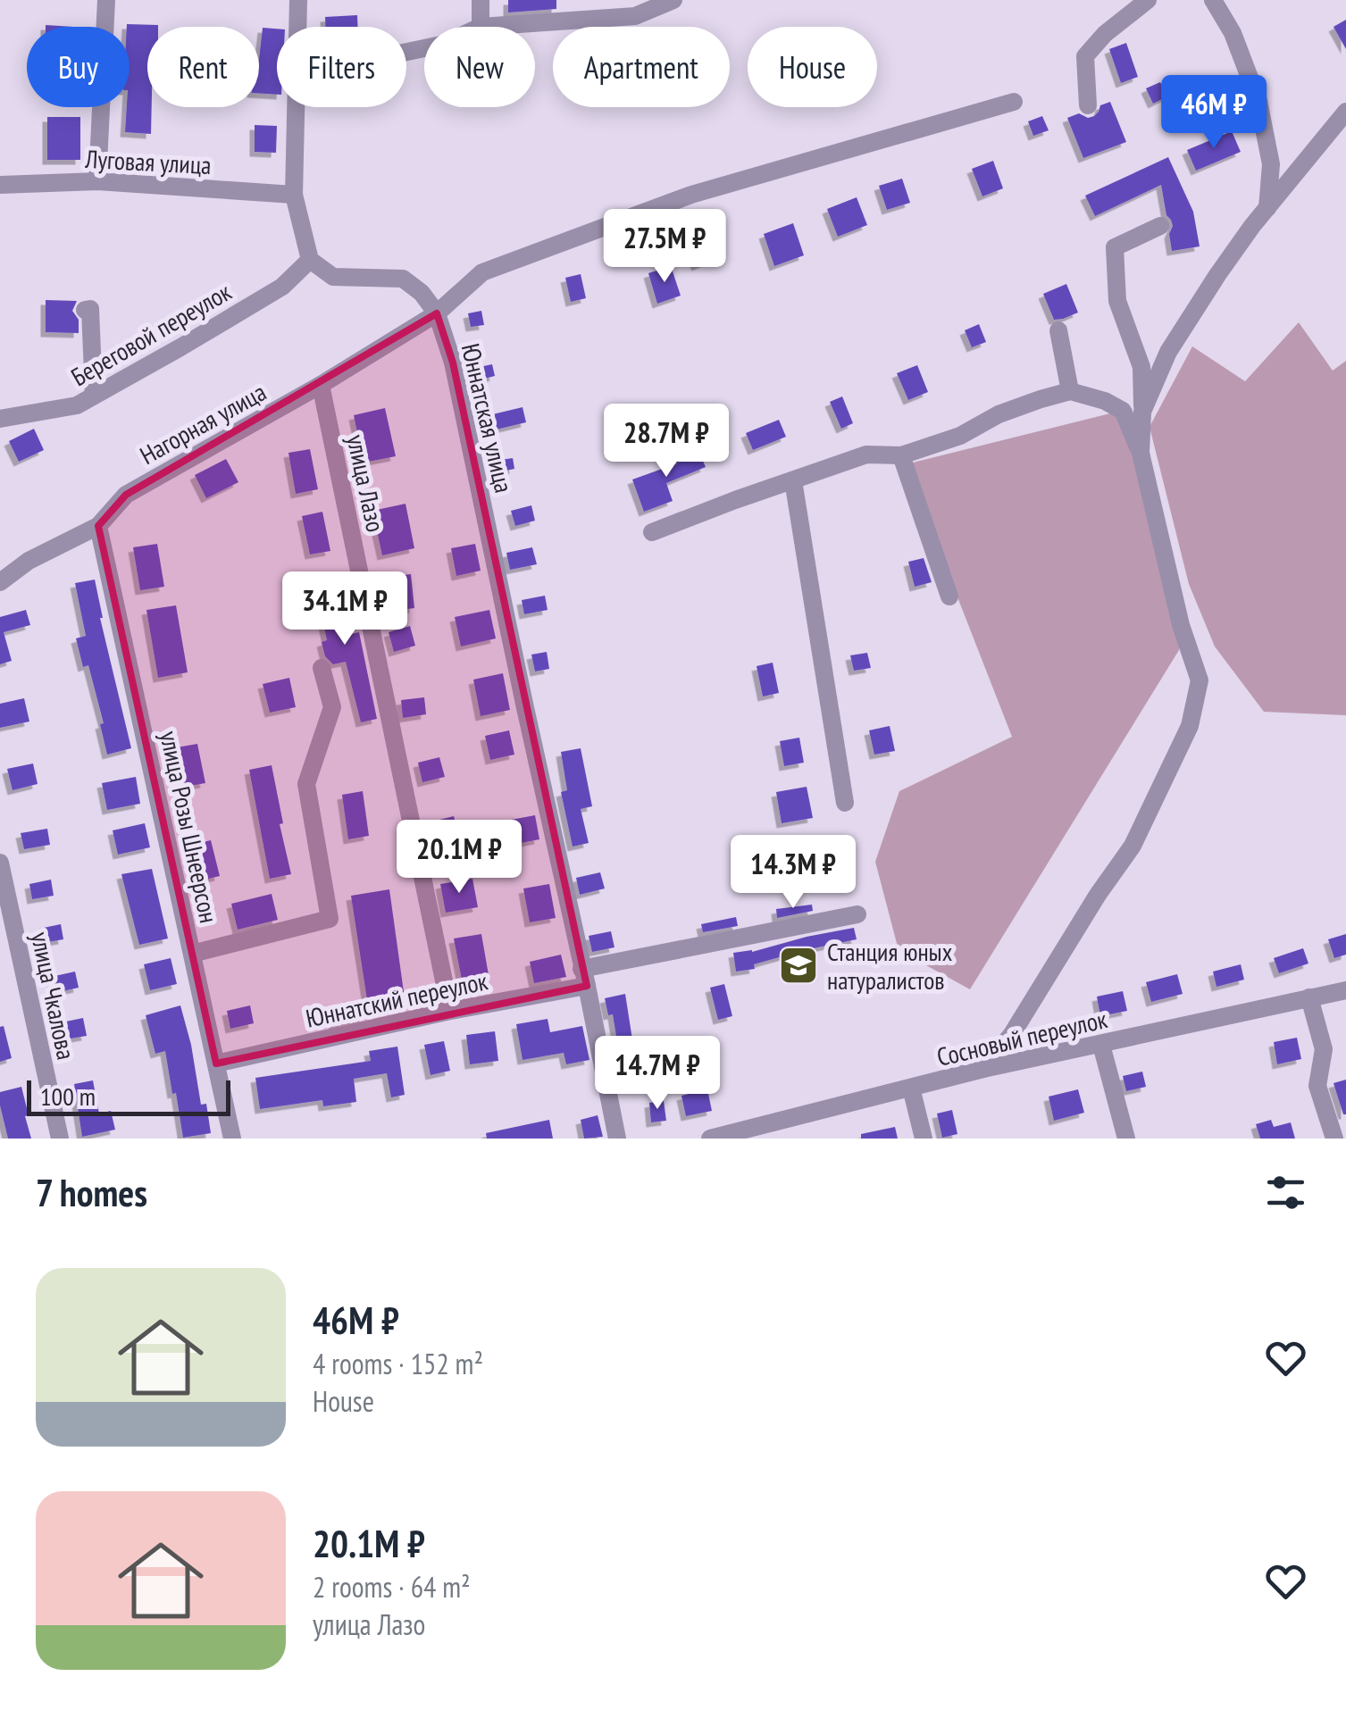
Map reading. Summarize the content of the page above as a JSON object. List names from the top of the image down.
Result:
{
  "streets": {
    "street": [
      "Луговая улица",
      "Береговой переулок",
      "Юннатская улица",
      "Нагорная улица",
      "улица Лазо",
      "улица Розы Шнеерсон",
      "улица Чкалова",
      "Юннатский переулок",
      "Сосновый переулок"
    ]
  },
  "crossings": [
    ["Юннатская улица", "Нагорная улица"],
    ["Юннатская улица", "Юннатский переулок"],
    ["Нагорная улица", "улица Лазо"],
    ["Нагорная улица", "улица Розы Шнеерсон"],
    ["улица Лазо", "Юннатский переулок"],
    ["улица Розы Шнеерсон", "Юннатский переулок"]
  ],
  "places": {
    "school or university": ["Станция юных натуралистов"]
  },
  "scale_bar": "100 m",
  "page": {
    "chip": [
      "Buy",
      "Rent",
      "Filters",
      "New",
      "Apartment",
      "House"
    ],
    "price": [
      "46M ₽",
      "27.5M ₽",
      "28.7M ₽",
      "34.1M ₽",
      "20.1M ₽",
      "14.3M ₽",
      "14.7M ₽"
    ],
    "scale": "100 m",
    "heading": "7 homes",
    "list": [
      {
        "name": "46M ₽",
        "note": "4 rooms · 152 m² · House"
      },
      {
        "name": "20.1M ₽",
        "note": "2 rooms · 64 m² · улица Лазо"
      }
    ]
  }
}
